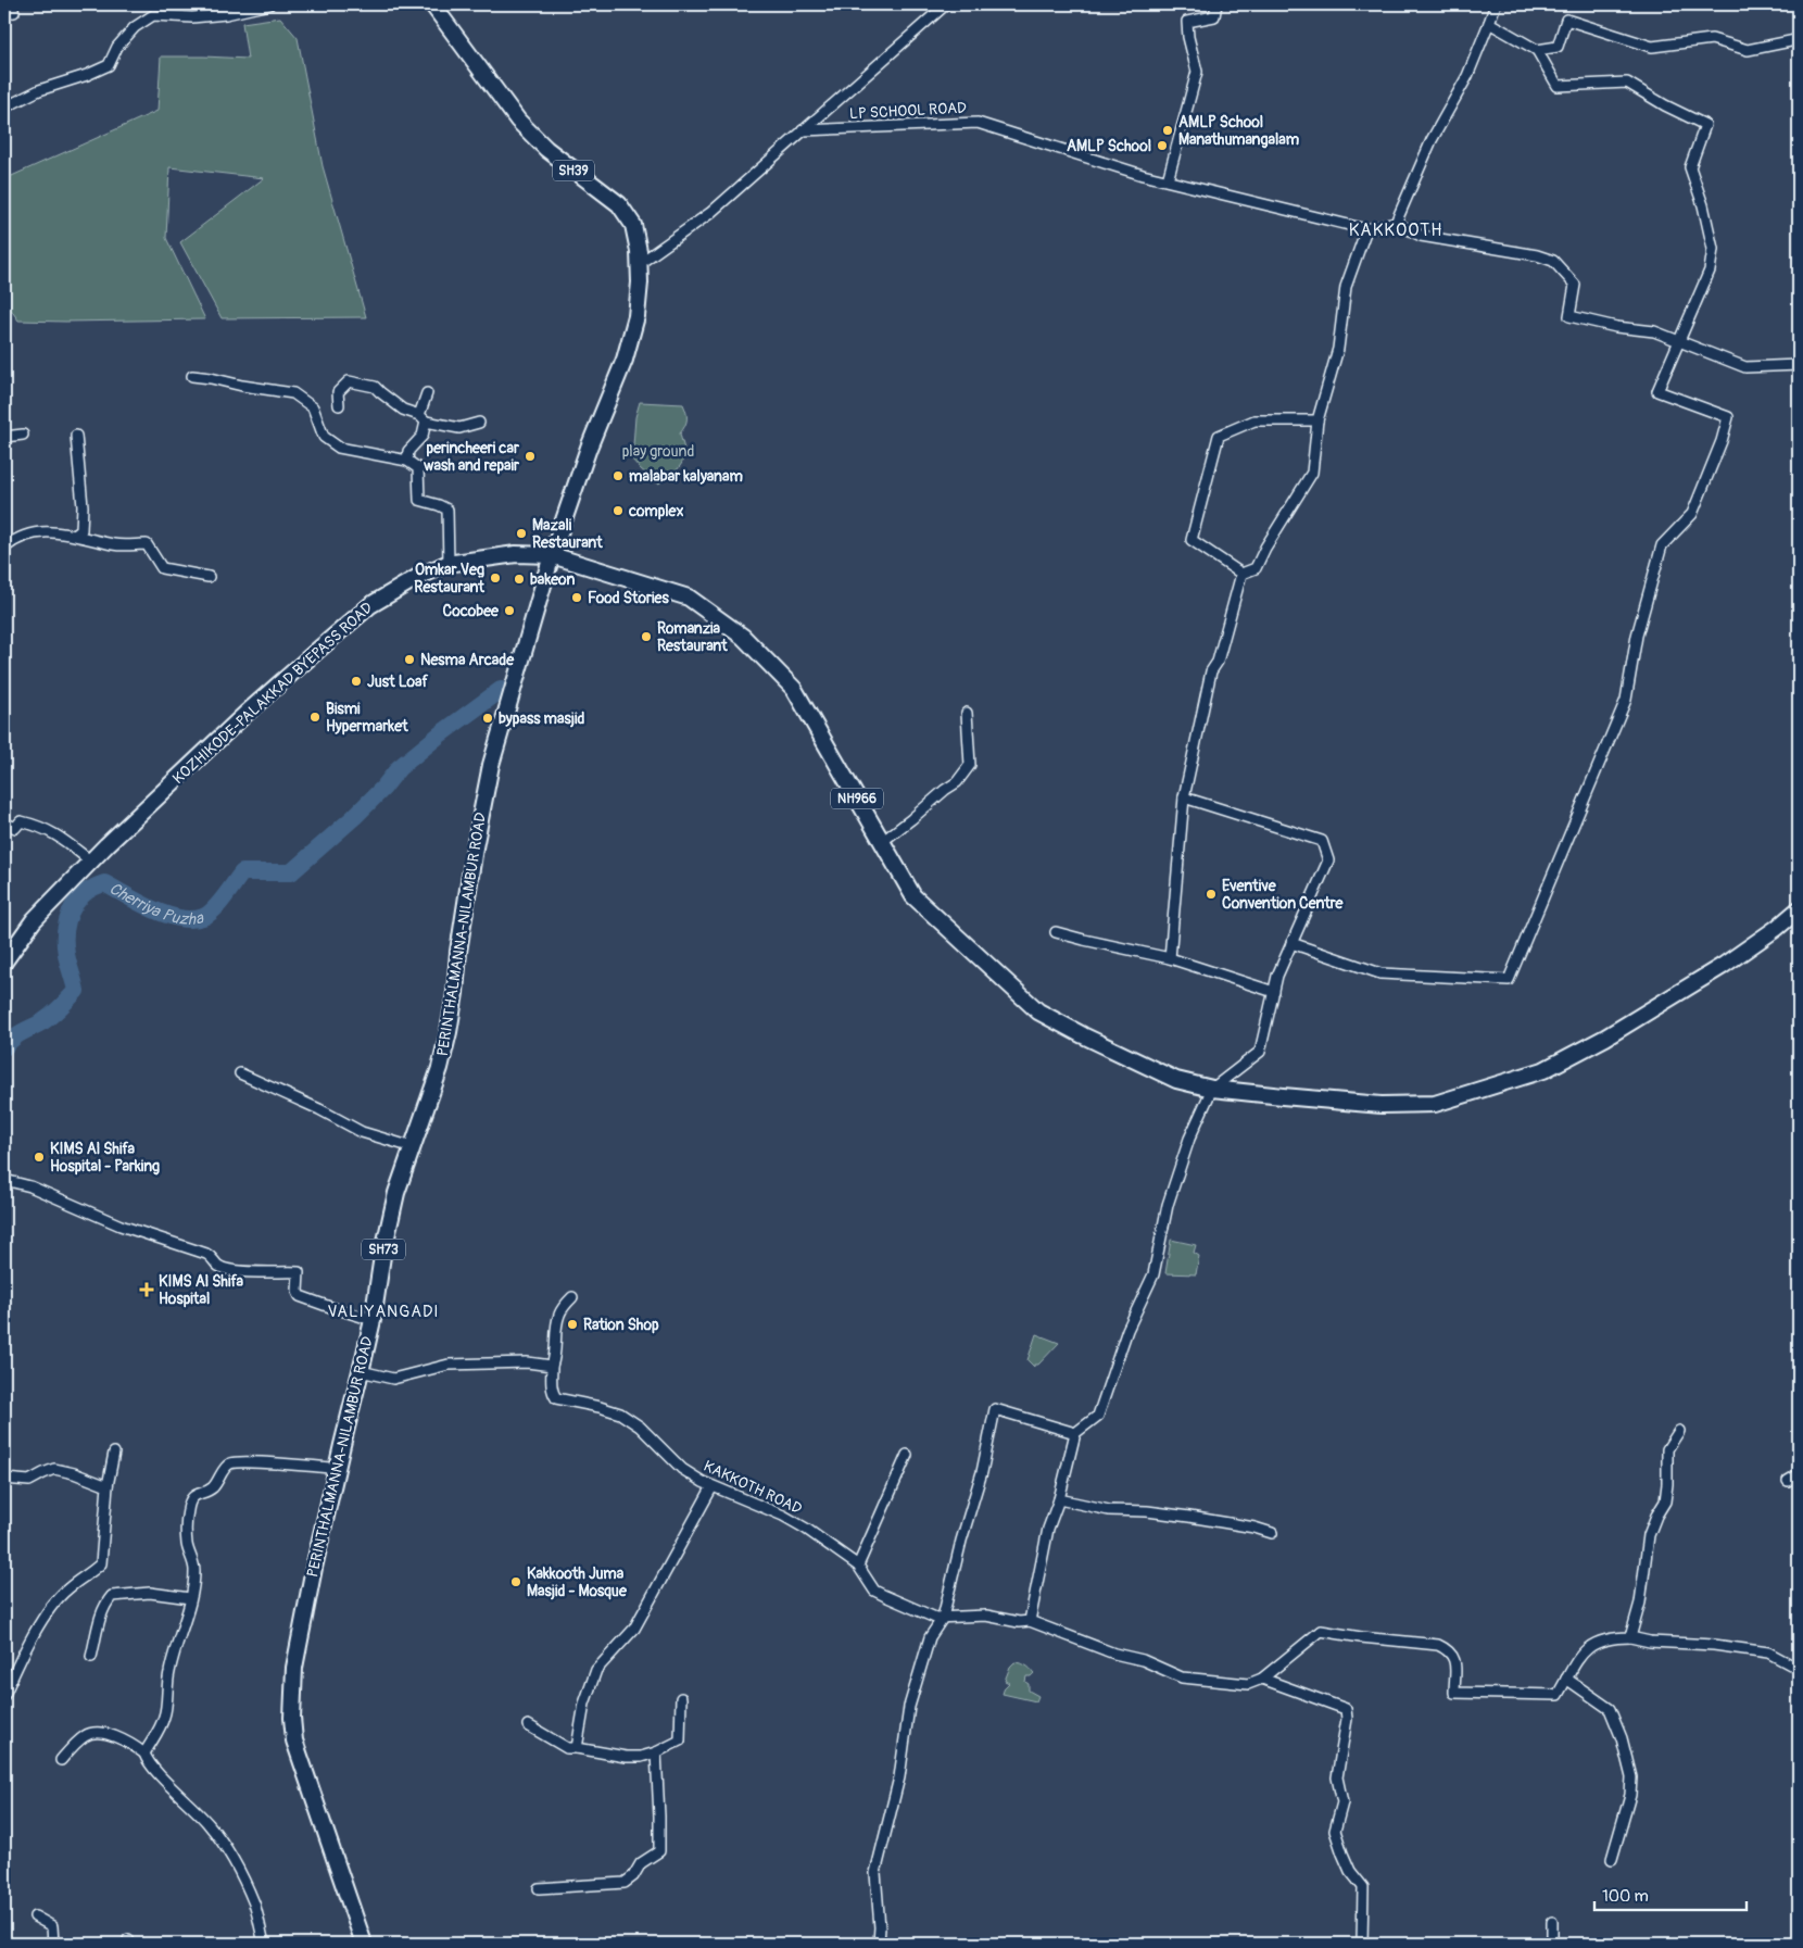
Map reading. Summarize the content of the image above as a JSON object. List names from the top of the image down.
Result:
{
  "streets": {
    "main road": [
      "SH39",
      "KOZHIKODE-PALAKKAD BYEPASS ROAD",
      "NH966",
      "PERINTHALMANNA-NILAMBUR ROAD",
      "SH73"
    ],
    "street": ["LP SCHOOL ROAD", "KAKKOTH ROAD"]
  },
  "crossings": [
    ["SH39", "KOZHIKODE-PALAKKAD BYEPASS ROAD"],
    ["SH39", "PERINTHALMANNA-NILAMBUR ROAD"],
    ["KOZHIKODE-PALAKKAD BYEPASS ROAD", "PERINTHALMANNA-NILAMBUR ROAD"]
  ],
  "districts": ["KAKKOOTH", "VALIYANGADI"],
  "water": ["Cherriya Puzha"],
  "parks": ["play ground"],
  "places": {
    "other": [
      "AMLP School Manathumangalam",
      "AMLP School",
      "perincheeri car wash and repair",
      "malabar kalyanam",
      "complex",
      "Mazali Restaurant",
      "Omkar Veg Restaurant",
      "bakeon",
      "Food Stories",
      "Cocobee",
      "Romanzia Restaurant",
      "Nesma Arcade",
      "Just Loaf",
      "Bismi Hypermarket",
      "bypass masjid",
      "Eventive Convention Centre",
      "KIMS Al Shifa Hospital - Parking",
      "Ration Shop",
      "Kakkooth Juma Masjid - Mosque"
    ],
    "health": ["KIMS Al Shifa Hospital"]
  },
  "scale_bar": "100 m"
}
